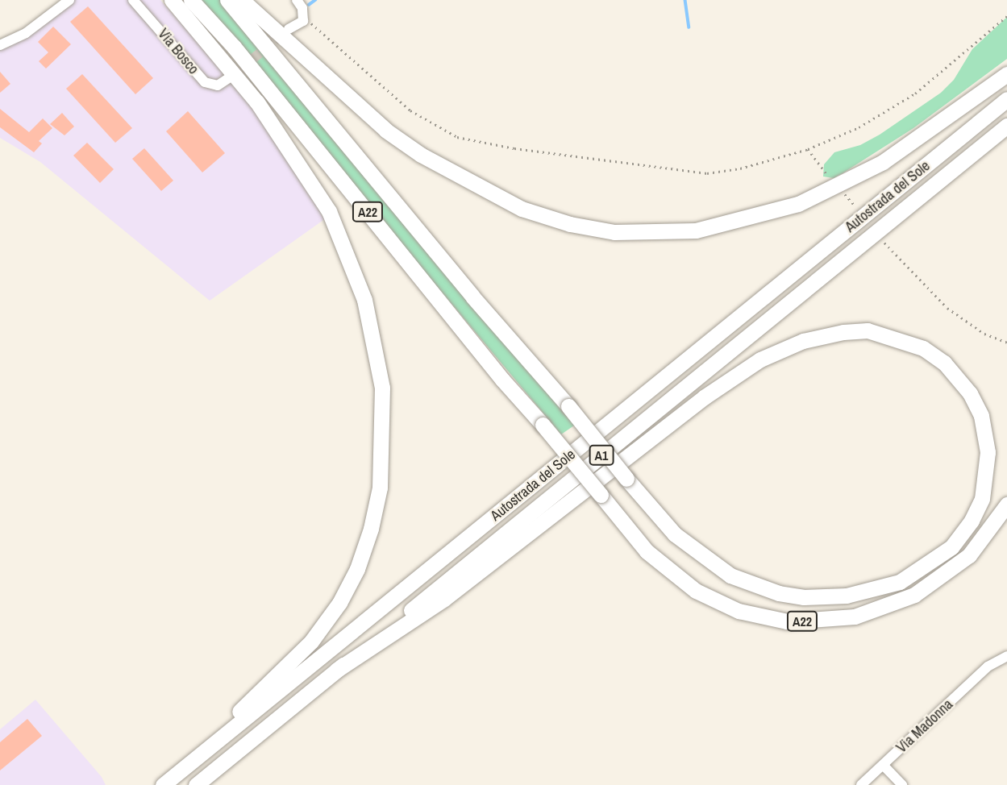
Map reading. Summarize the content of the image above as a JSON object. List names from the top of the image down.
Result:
{
  "streets": {
    "highway": ["Autostrada del Sole", "A22", "A1"],
    "street": ["Via Bosco", "Via Madonna"]
  },
  "crossings": [
    ["Autostrada del Sole", "A1"]
  ]
}
